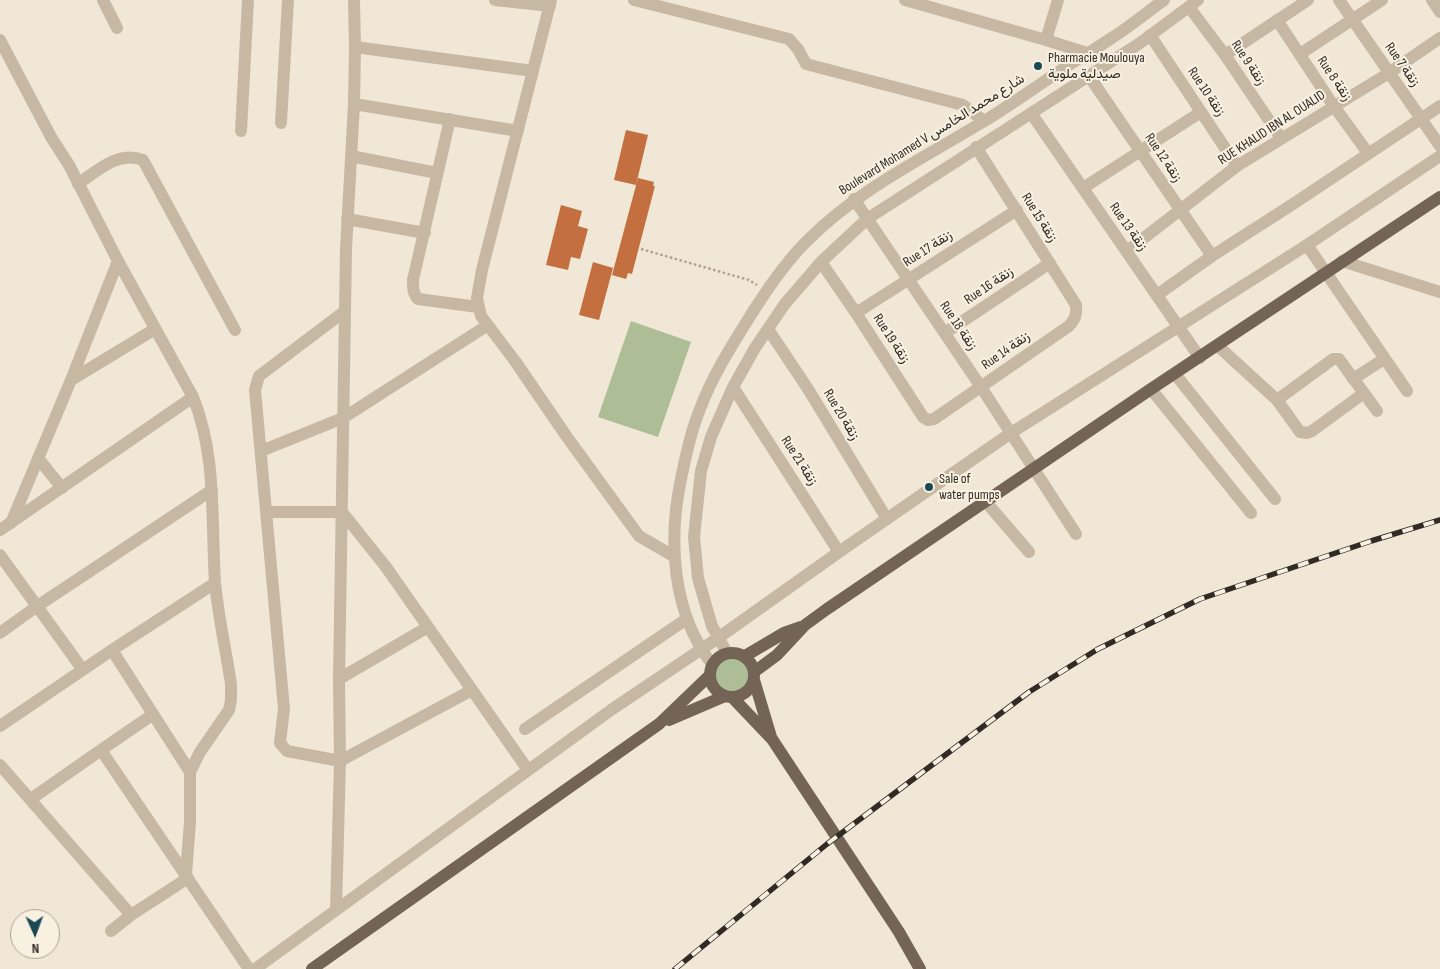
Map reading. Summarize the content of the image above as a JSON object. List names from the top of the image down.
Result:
{
  "streets": {
    "street": [
      "Rue 9 زنقة",
      "Rue 7 زنقة",
      "Rue 8 زنقة",
      "Rue 10 زنقة",
      "RUE KHALID IBN AL OUALID",
      "Boulevard Mohamed V شارع محمد الخامس",
      "Rue 12 زنقة",
      "Rue 15 زنقة",
      "Rue 13 زنقة",
      "Rue 17 زنقة",
      "Rue 16 زنقة",
      "Rue 18 زنقة",
      "Rue 19 زنقة",
      "Rue 14 زنقة",
      "Rue 20 زنقة",
      "Rue 21 زنقة"
    ]
  },
  "crossings": [
    ["Rue 9 زنقة", "RUE KHALID IBN AL OUALID"],
    ["Rue 7 زنقة", "RUE KHALID IBN AL OUALID"],
    ["Rue 8 زنقة", "RUE KHALID IBN AL OUALID"],
    ["Rue 10 زنقة", "RUE KHALID IBN AL OUALID"],
    ["RUE KHALID IBN AL OUALID", "Rue 12 زنقة"],
    ["RUE KHALID IBN AL OUALID", "Rue 13 زنقة"],
    ["Boulevard Mohamed V شارع محمد الخامس", "Rue 18 زنقة"],
    ["Rue 15 زنقة", "Rue 17 زنقة"],
    ["Rue 15 زنقة", "Rue 16 زنقة"],
    ["Rue 15 زنقة", "Rue 14 زنقة"],
    ["Rue 17 زنقة", "Rue 18 زنقة"],
    ["Rue 17 زنقة", "Rue 19 زنقة"],
    ["Rue 16 زنقة", "Rue 18 زنقة"],
    ["Rue 18 زنقة", "Rue 14 زنقة"],
    ["Rue 19 زنقة", "Rue 14 زنقة"]
  ],
  "places": ["Pharmacie Moulouya صيدلية ملوية", "Sale of water pumps"],
  "north": "bottom"
}
